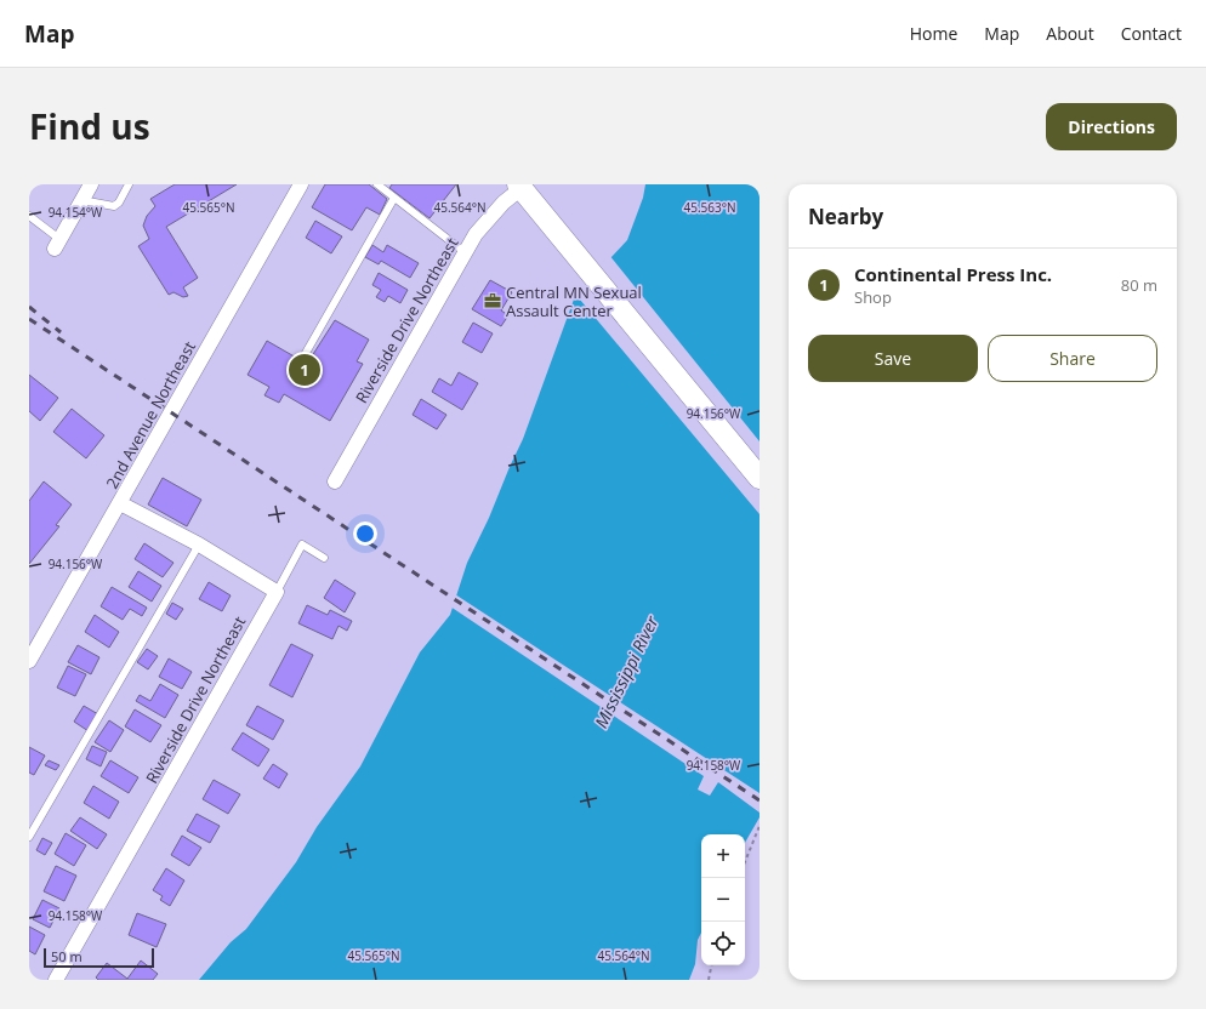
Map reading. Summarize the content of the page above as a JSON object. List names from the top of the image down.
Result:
{
  "streets": {
    "street": ["Riverside Drive Northeast", "2nd Avenue Northeast"]
  },
  "water": ["Mississippi River"],
  "places": {
    "office": ["Central MN Sexual Assault Center"]
  },
  "scale_bar": "50 m",
  "page": {
    "header": "Map",
    "nav": [
      "Home",
      "Map",
      "About",
      "Contact"
    ],
    "title": "Find us",
    "buttons": [
      "Directions",
      ["Save", "Share"]
    ],
    "heading": "Nearby",
    "list": [
      {
        "mark": "1",
        "name": "Continental Press Inc.",
        "note": "Shop",
        "value": "80 m"
      }
    ],
    "pins": "1",
    "map_buttons": ["+", "−"],
    "scale": "50 m"
  },
  "coordinates": [
    "45.565°N",
    "45.564°N",
    "45.563°N",
    "94.154°W",
    "94.156°W",
    "94.158°W"
  ]
}
